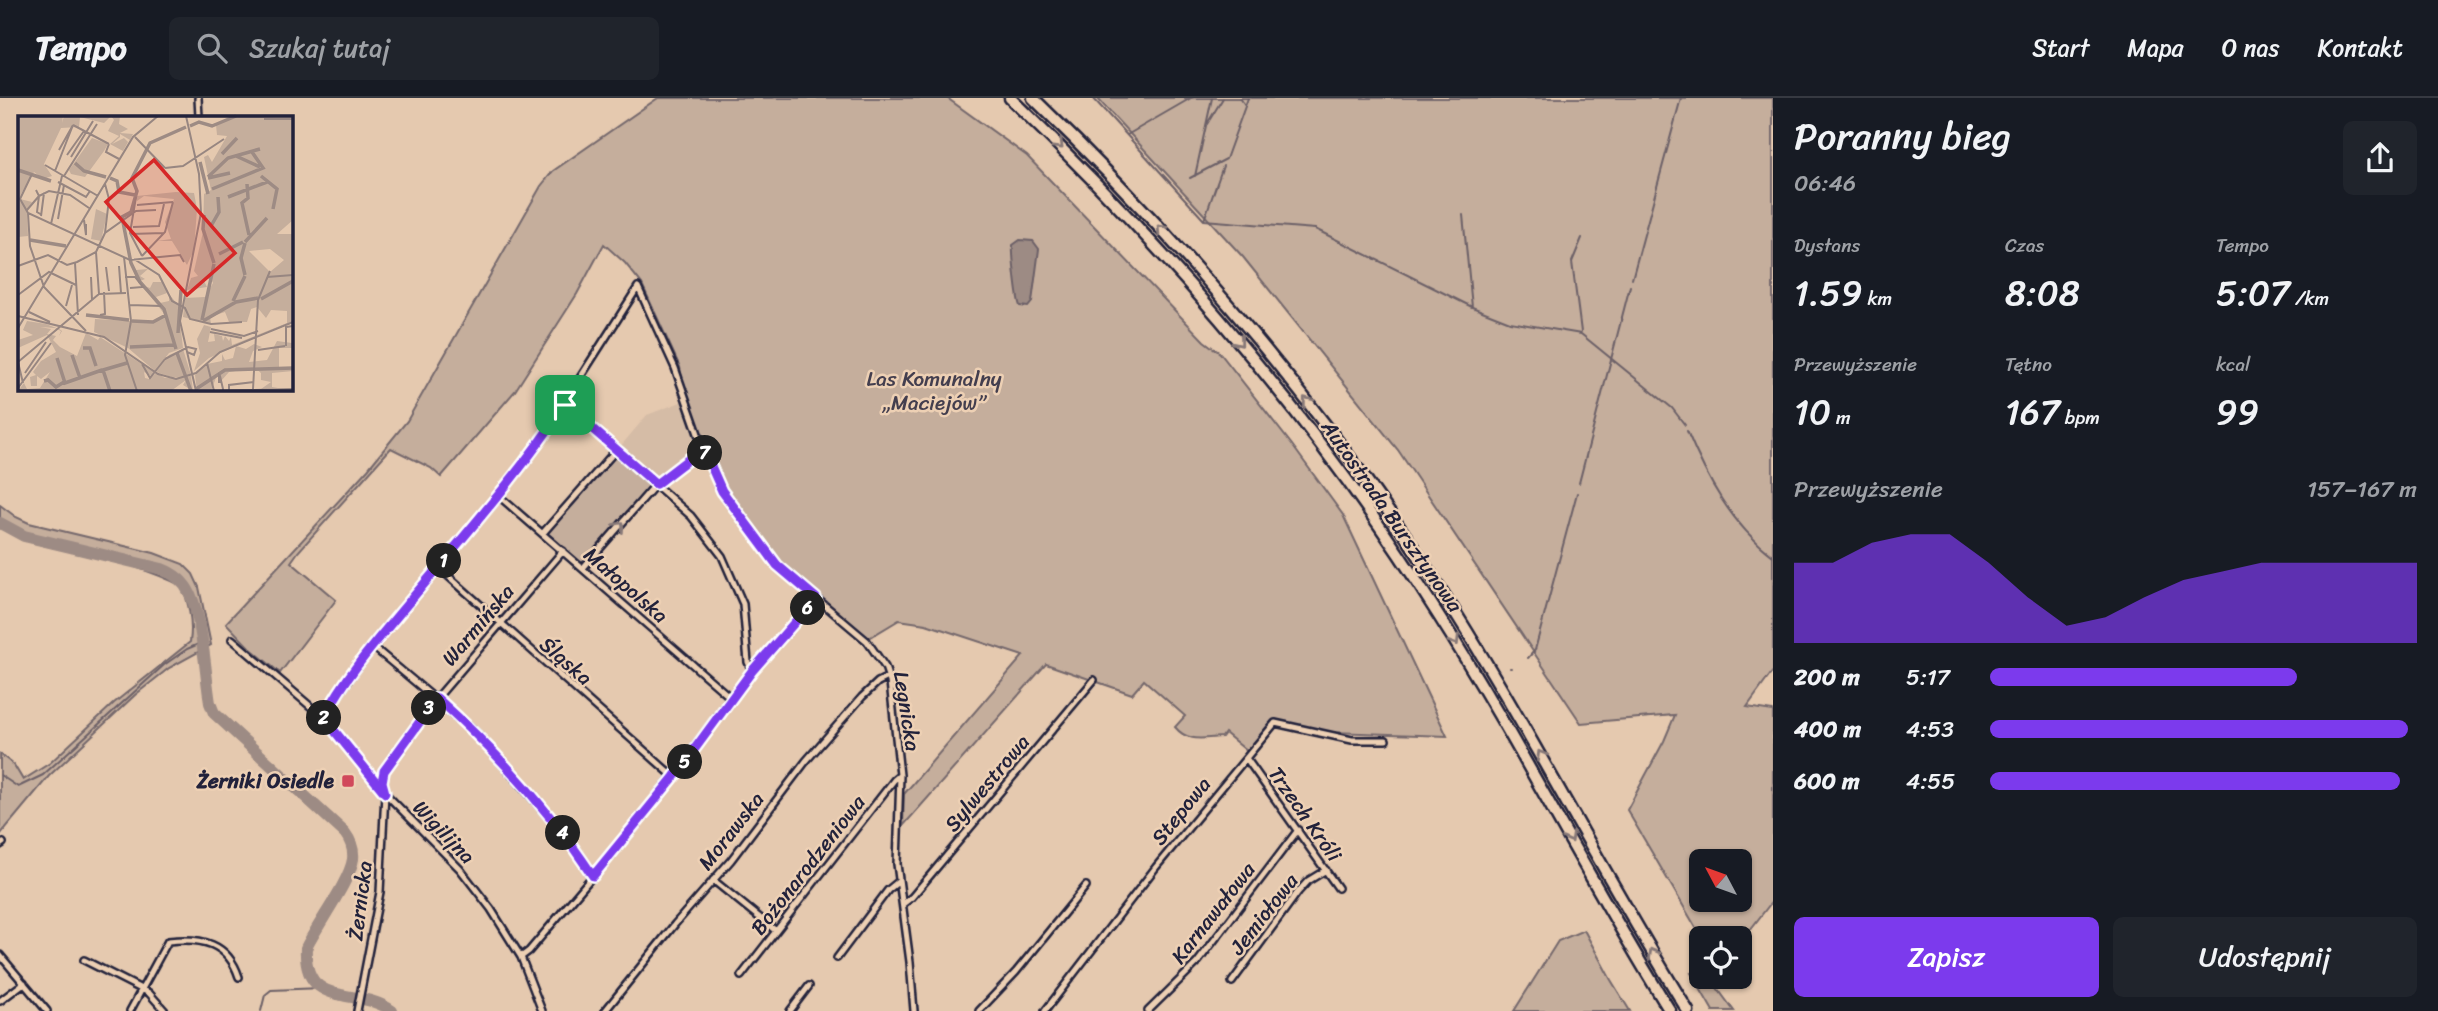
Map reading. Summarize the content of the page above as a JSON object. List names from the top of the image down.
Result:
{
  "streets": {
    "highway": ["Autostrada Bursztynowa"],
    "street": [
      "Małopolska",
      "Warmińska",
      "Śląska",
      "Legnicka",
      "Sylwestrowa",
      "Stepowa",
      "Trzech Króli",
      "Morawska",
      "Wigilijna",
      "Bożonarodzeniowa",
      "Żernicka",
      "Karnawałowa",
      "Jemiołowa"
    ]
  },
  "crossings": [
    ["Małopolska", "Warmińska"],
    ["Warmińska", "Śląska"],
    ["Warmińska", "Wigilijna"],
    ["Warmińska", "Żernicka"],
    ["Legnicka", "Sylwestrowa"],
    ["Legnicka", "Morawska"],
    ["Legnicka", "Bożonarodzeniowa"],
    ["Stepowa", "Trzech Króli"],
    ["Trzech Króli", "Karnawałowa"],
    ["Trzech Króli", "Jemiołowa"],
    ["Wigilijna", "Żernicka"]
  ],
  "parks": ["Las Komunalny „Maciejów”"],
  "places": {
    "transit": ["Żerniki Osiedle"]
  },
  "north": "top left",
  "page": {
    "header": "Tempo",
    "search": "Szukaj tutaj",
    "nav": [
      "Start",
      "Mapa",
      "O nas",
      "Kontakt"
    ],
    "heading": ["Poranny bieg", "06:46"],
    "stats": [
      ["Dystans", "1.59 km"],
      ["Czas", "8:08"],
      ["Tempo", "5:07 /km"],
      ["Przewyższenie", "10 m"],
      ["Tętno", "167 bpm"],
      ["kcal", "99"]
    ],
    "pins": [
      "7",
      "1",
      "6",
      "3",
      "2",
      "5",
      "4"
    ],
    "chart": ["Przewyższenie", "157–167 m"],
    "list": [
      {
        "name": "200 m",
        "note": "5:17"
      },
      {
        "name": "400 m",
        "note": "4:53"
      },
      {
        "name": "600 m",
        "note": "4:55"
      }
    ],
    "buttons": ["Zapisz", "Udostępnij"]
  }
}
